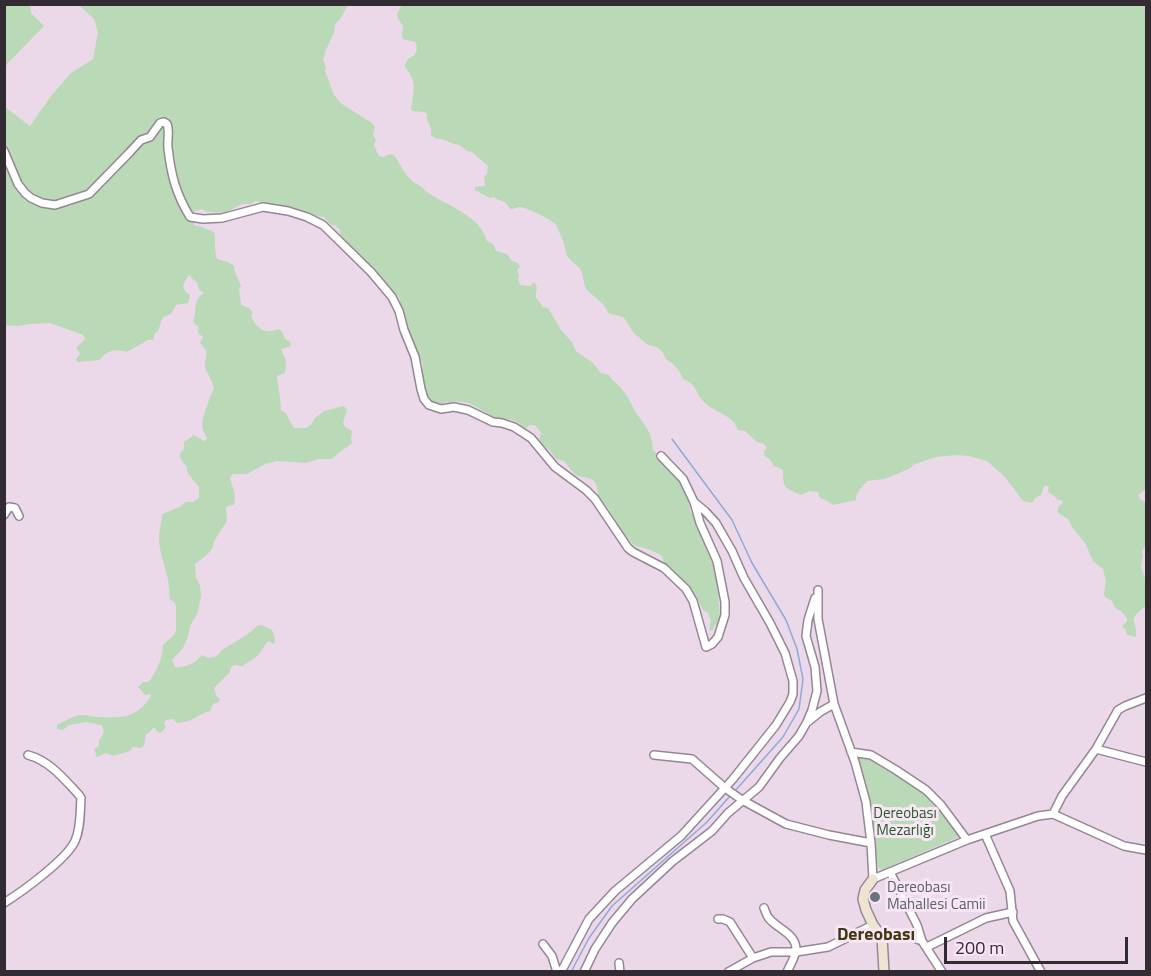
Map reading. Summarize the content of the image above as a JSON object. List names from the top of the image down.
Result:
{
  "districts": ["Dereobası"],
  "parks": ["Dereobası Mezarlığı"],
  "places": ["Dereobası Mahallesi Camii"],
  "scale_bar": "200 m"
}
